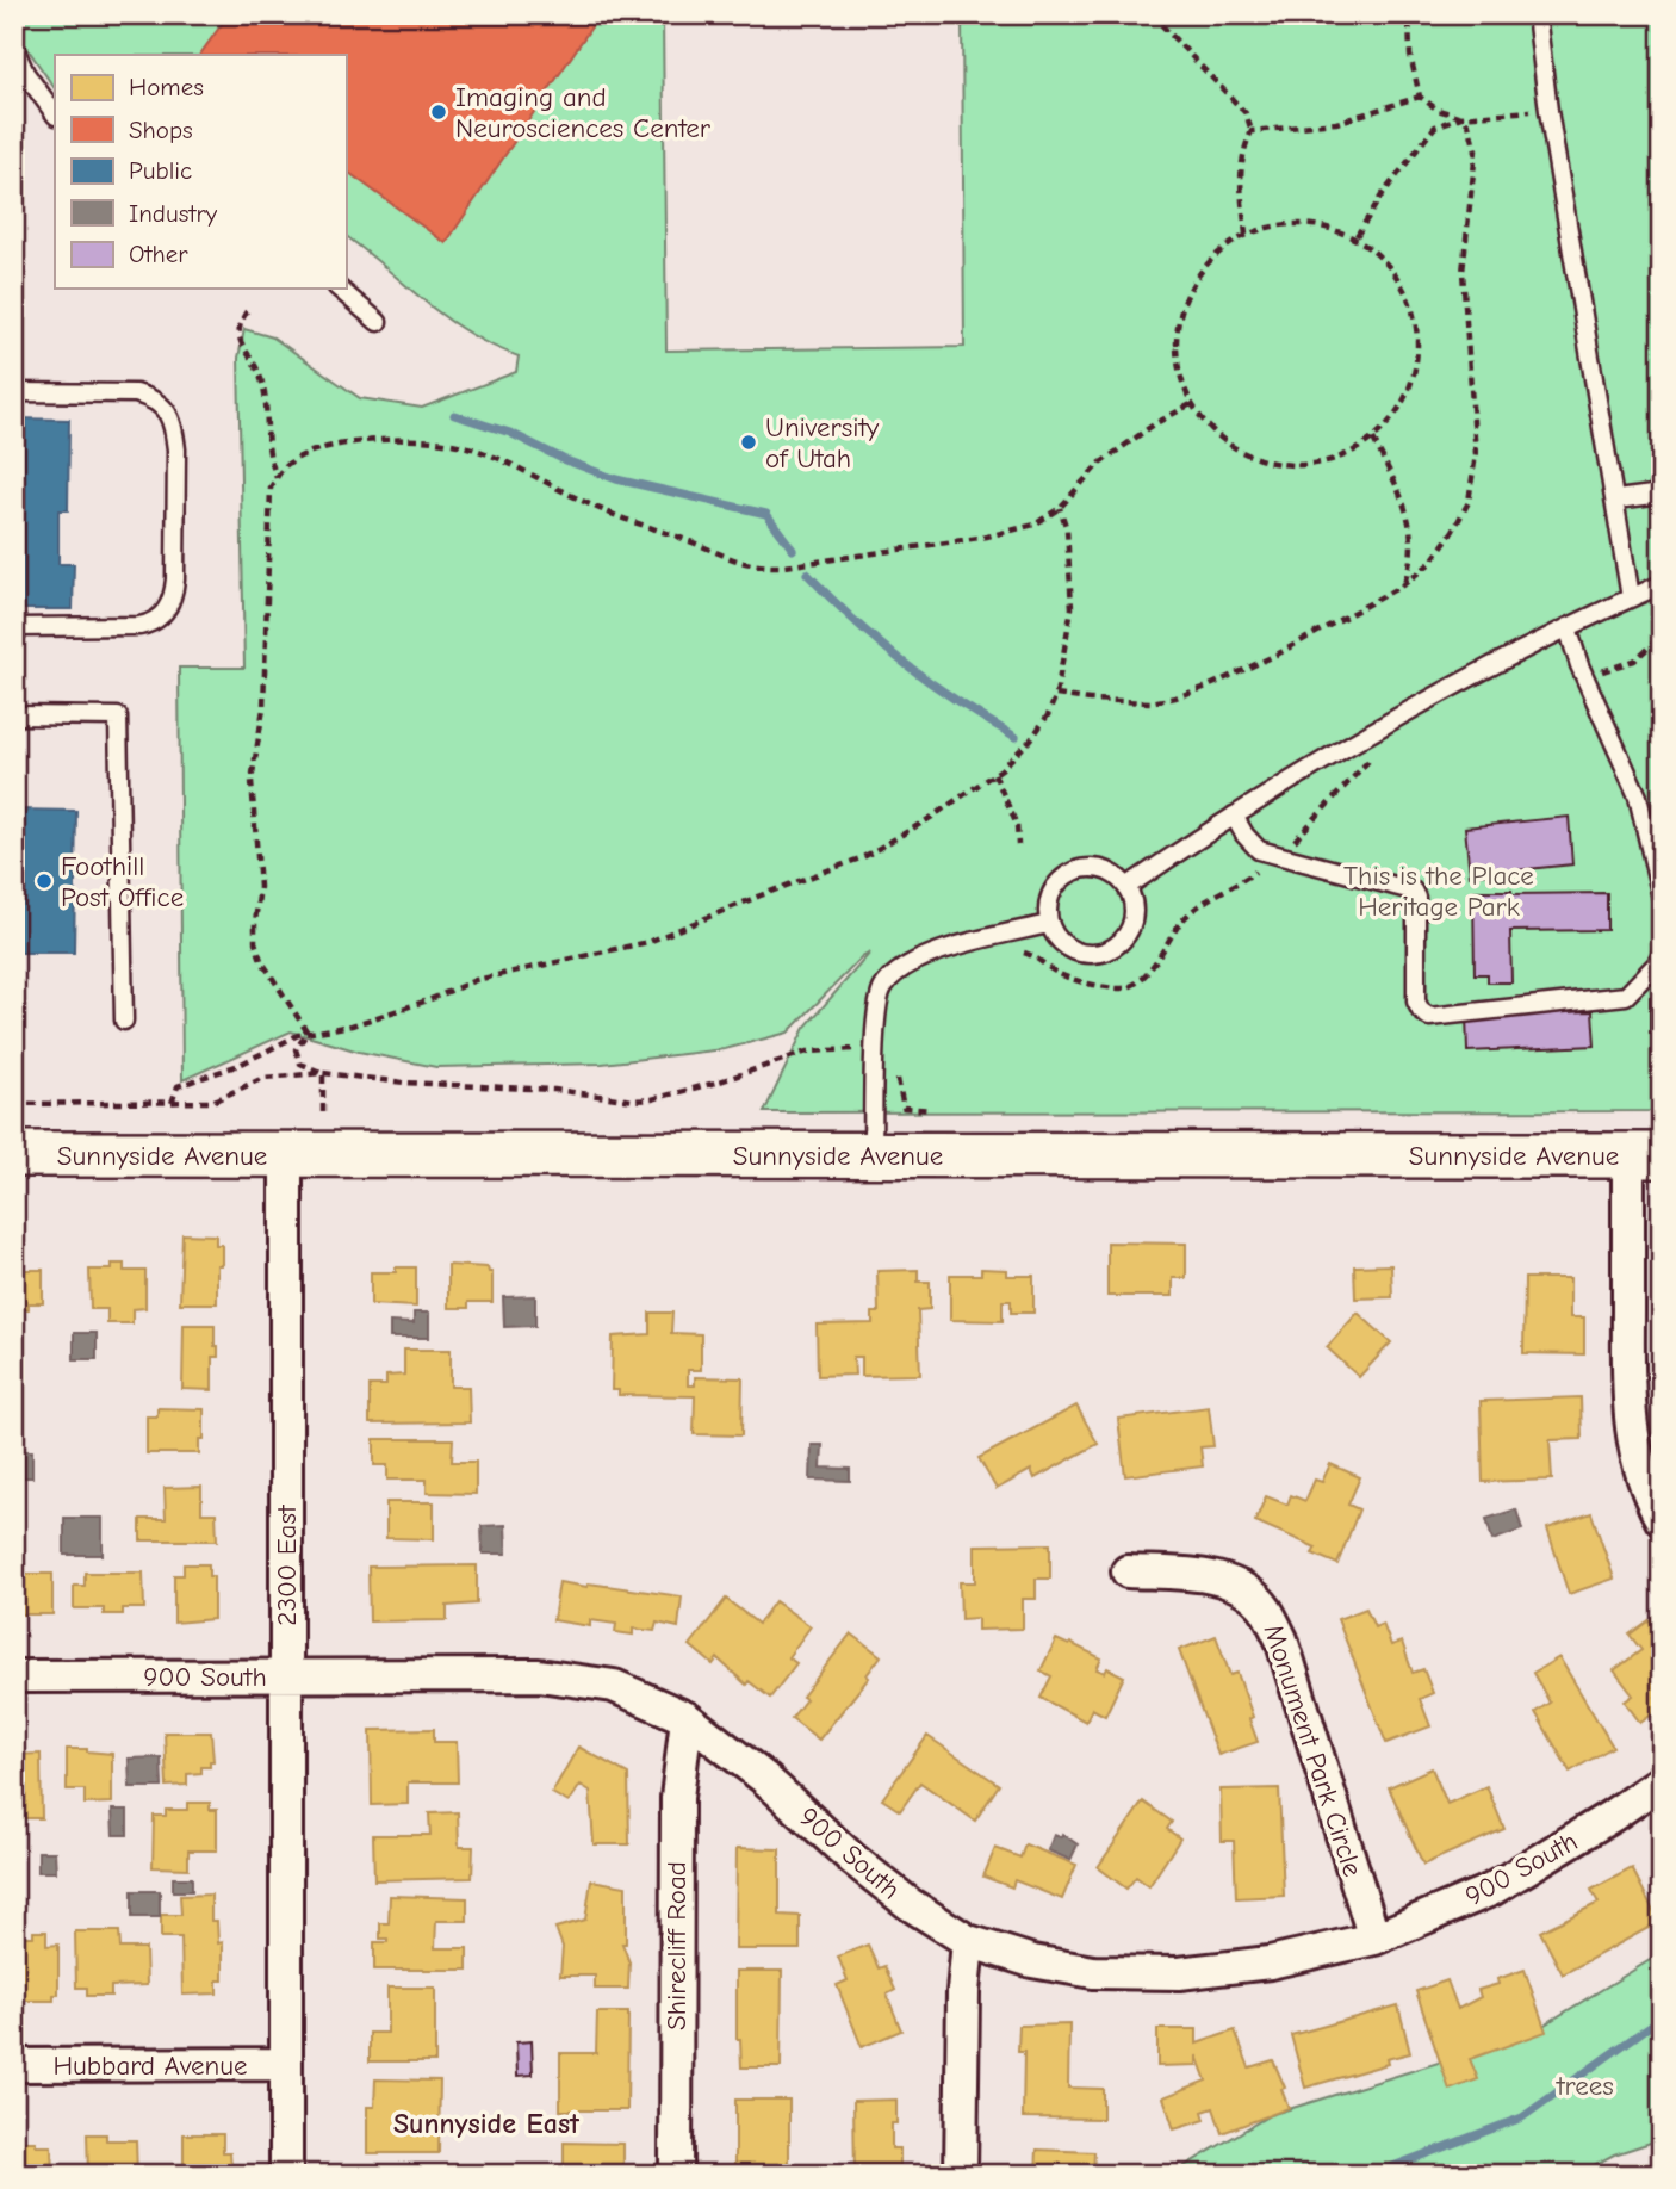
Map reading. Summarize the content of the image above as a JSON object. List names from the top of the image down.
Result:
{
  "streets": {
    "main road": ["Sunnyside Avenue"],
    "street": [
      "2300 East",
      "900 South",
      "Monument Park Circle",
      "Shirecliff Road",
      "Hubbard Avenue"
    ]
  },
  "crossings": [
    ["Sunnyside Avenue", "2300 East"],
    ["2300 East", "900 South"],
    ["2300 East", "Hubbard Avenue"],
    ["900 South", "Monument Park Circle"],
    ["900 South", "Shirecliff Road"]
  ],
  "districts": ["Sunnyside East"],
  "parks": ["This is the Place Heritage Park", "trees"],
  "places": ["Imaging and Neurosciences Center", "University of Utah", "Foothill Post Office"],
  "legend": [
    "Homes",
    "Shops",
    "Public",
    "Industry",
    "Other"
  ]
}
